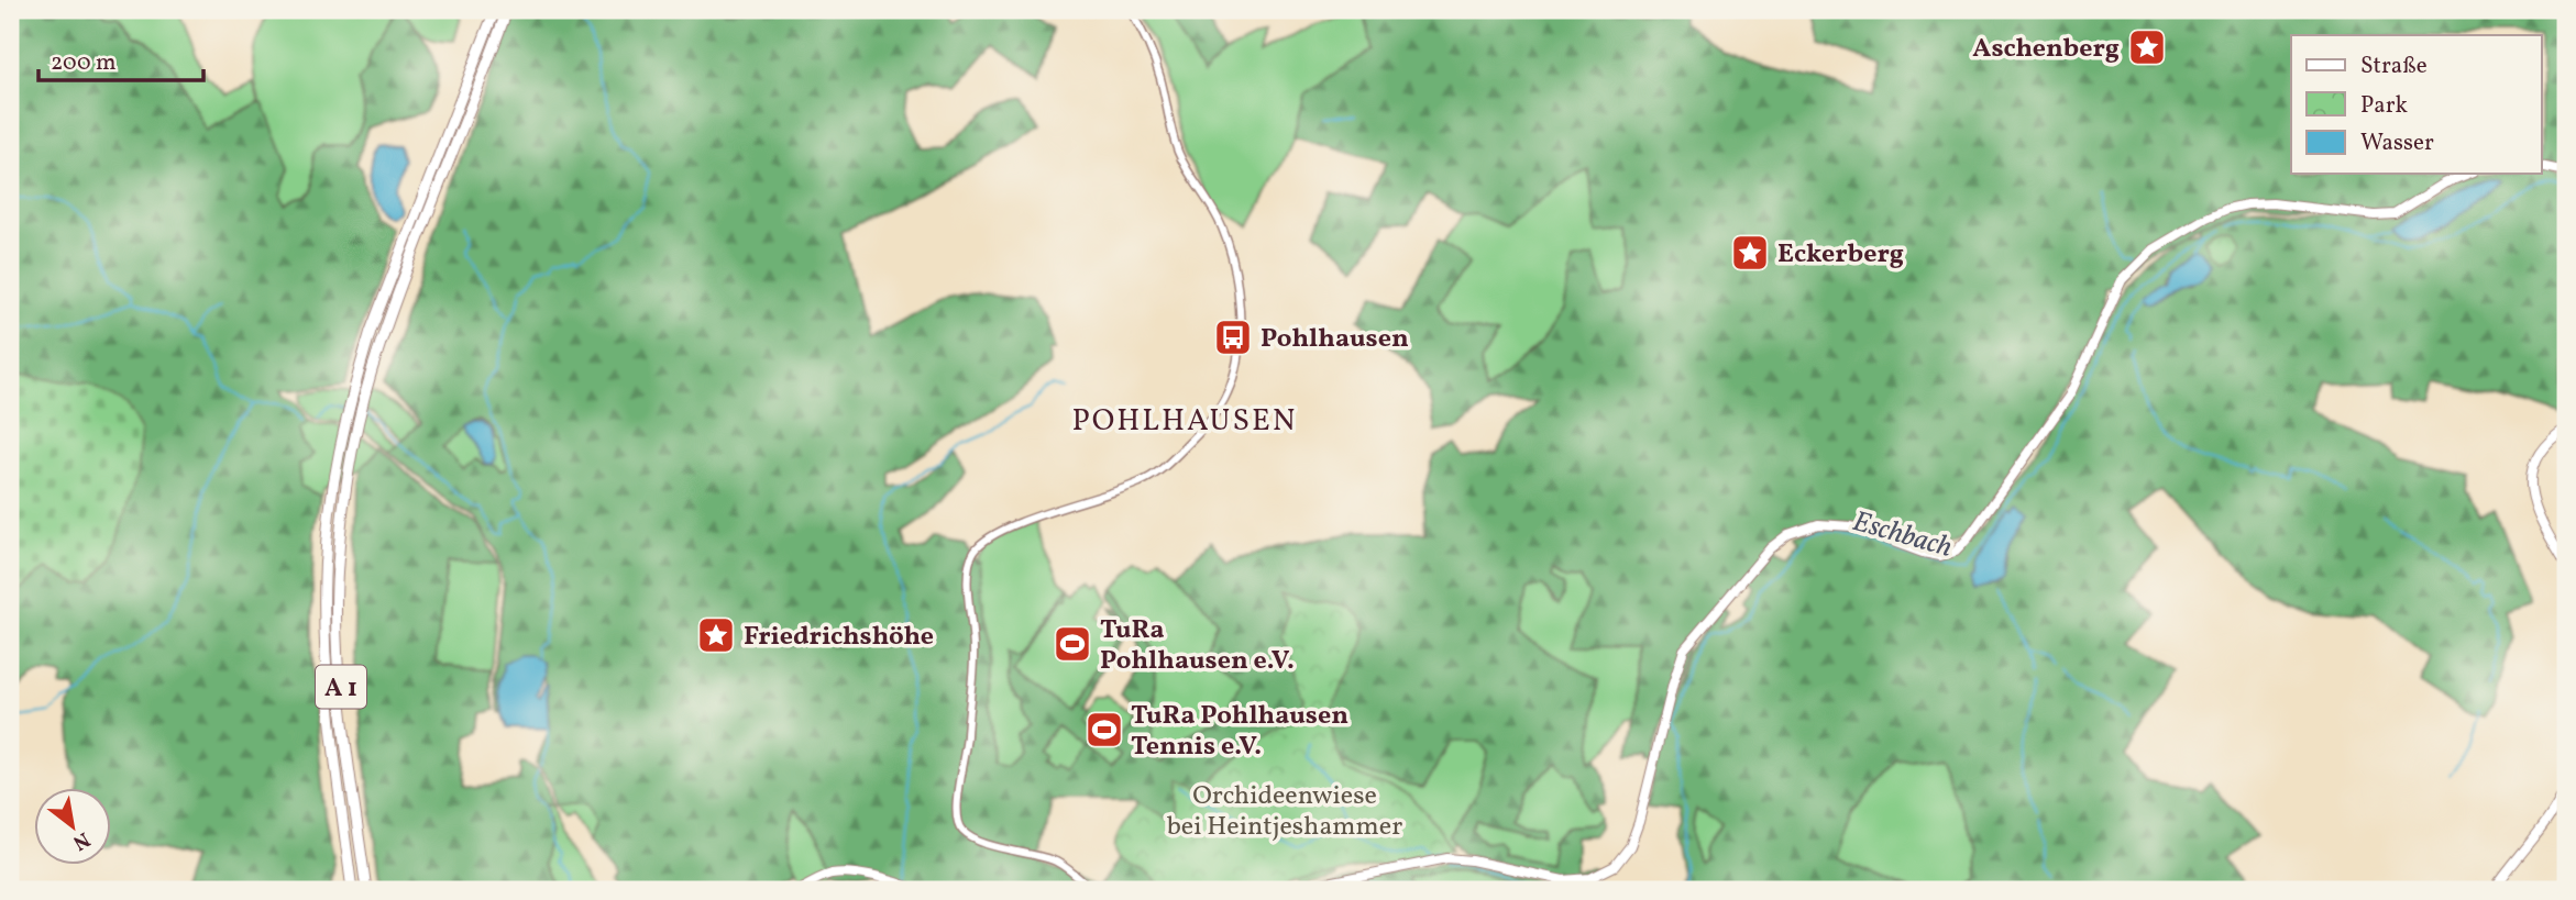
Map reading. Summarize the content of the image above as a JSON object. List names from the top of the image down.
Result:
{
  "streets": {
    "highway": ["A 1"]
  },
  "districts": ["POHLHAUSEN"],
  "water": ["Eschbach"],
  "parks": ["Orchideenwiese bei Heintjeshammer"],
  "places": {
    "place": ["Aschenberg", "Eckerberg", "Friedrichshöhe"],
    "bus stop": ["Pohlhausen"],
    "sports": ["TuRa Pohlhausen e.V.", "TuRa Pohlhausen Tennis e.V."]
  },
  "legend": ["Straße", "Park", "Wasser"],
  "scale_bar": "200 m",
  "north": "bottom right"
}
